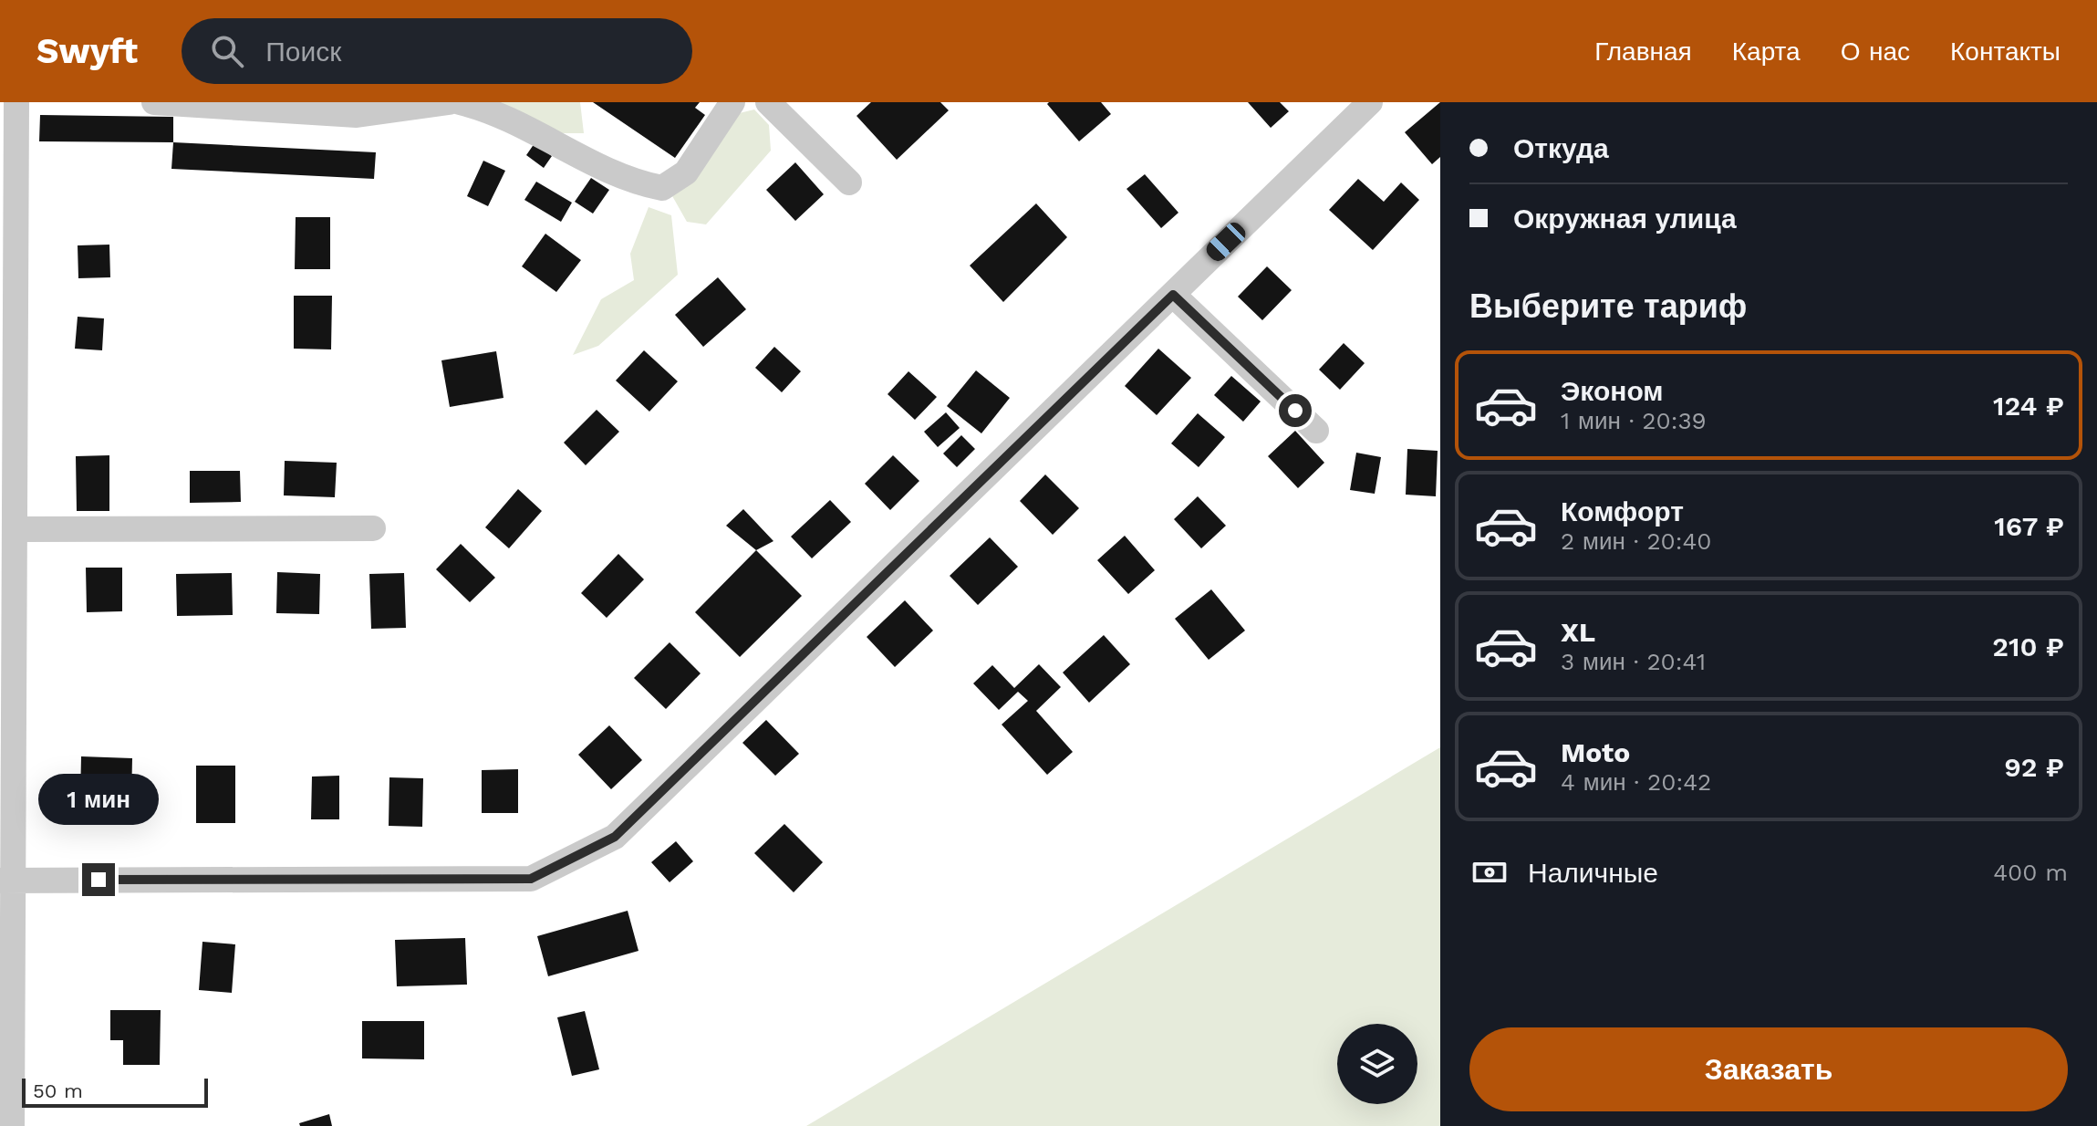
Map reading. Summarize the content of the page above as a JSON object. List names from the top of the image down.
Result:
{
  "scale_bar": "50 m",
  "page": {
    "header": "Swyft",
    "search": "Поиск",
    "nav": [
      "Главная",
      "Карта",
      "О нас",
      "Контакты"
    ],
    "banner": ["Откуда", "Окружная улица"],
    "heading": "Выберите тариф",
    "list": [
      {
        "name": "Эконом",
        "note": "1 мин · 20:39",
        "value": "124 ₽"
      },
      {
        "name": "Комфорт",
        "note": "2 мин · 20:40",
        "value": "167 ₽"
      },
      {
        "name": "XL",
        "note": "3 мин · 20:41",
        "value": "210 ₽"
      },
      {
        "name": "Moto",
        "note": "4 мин · 20:42",
        "value": "92 ₽"
      }
    ],
    "bubble": "1 мин",
    "pay": ["Наличные", "400 m"],
    "buttons": "Заказать",
    "scale": "50 m"
  }
}
